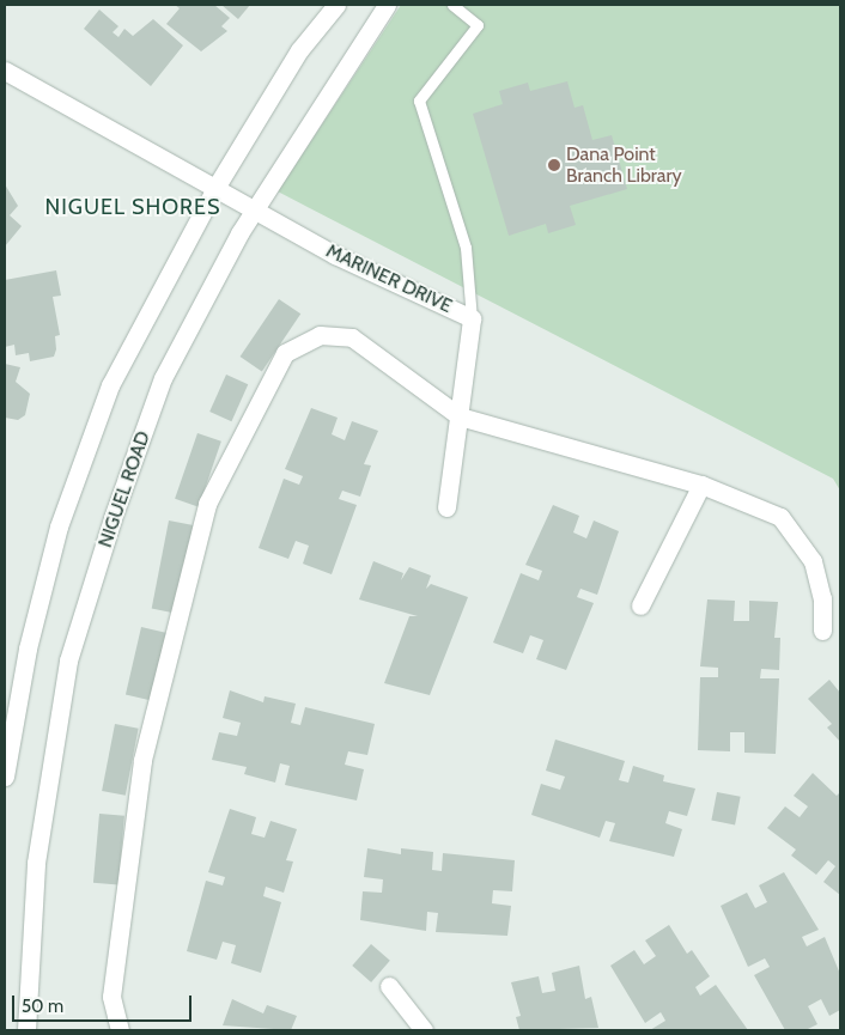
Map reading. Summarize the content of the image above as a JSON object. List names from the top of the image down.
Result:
{
  "streets": {
    "street": ["MARINER DRIVE", "NIGUEL ROAD"]
  },
  "crossings": [
    ["MARINER DRIVE", "NIGUEL ROAD"]
  ],
  "districts": ["NIGUEL SHORES"],
  "places": ["Dana Point Branch Library"],
  "scale_bar": "50 m"
}
